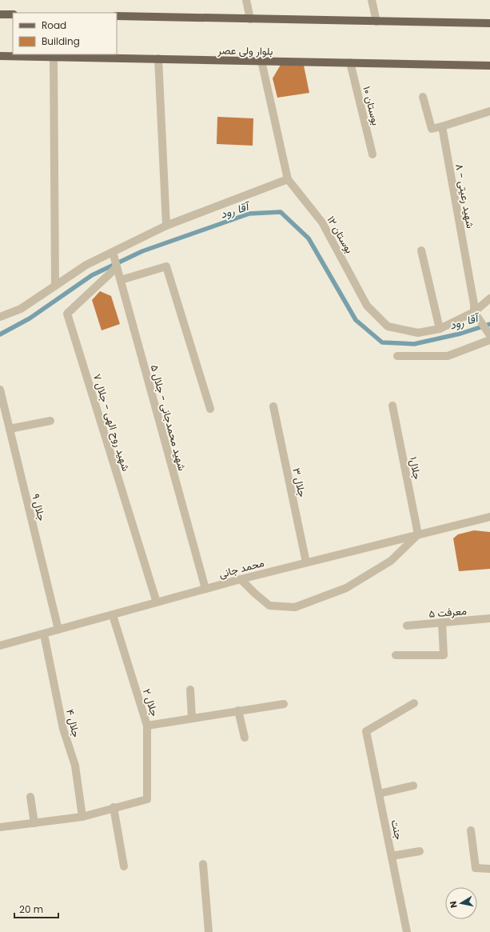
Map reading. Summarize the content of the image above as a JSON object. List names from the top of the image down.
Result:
{
  "streets": {
    "main road": ["بلوار ولی عصر"],
    "street": [
      "بوستان ۱۰",
      "شهید رعیتی - ۸",
      "بوستان ۱۲",
      "شهید محمدجانی - جلال ۵",
      "شهید روح الهی - جلال ۷",
      "جلال۱",
      "جلال ۳",
      "جلال ۹",
      "محمد جانی",
      "معرفت ۵",
      "جلال ۲",
      "جلال ۴",
      "جنت"
    ]
  },
  "crossings": [
    ["بلوار ولی عصر", "بوستان ۱۰"],
    ["بلوار ولی عصر", "بوستان ۱۲"],
    ["شهید رعیتی - ۸", "بوستان ۱۲"],
    ["شهید محمدجانی - جلال ۵", "شهید روح الهی - جلال ۷"],
    ["شهید محمدجانی - جلال ۵", "محمد جانی"],
    ["شهید روح الهی - جلال ۷", "محمد جانی"],
    ["جلال۱", "محمد جانی"],
    ["جلال ۳", "محمد جانی"],
    ["جلال ۹", "محمد جانی"],
    ["محمد جانی", "جلال ۲"],
    ["محمد جانی", "جلال ۴"]
  ],
  "water": ["آقا رود"],
  "legend": ["Road", "Building"],
  "scale_bar": "20 m",
  "north": "left"
}
